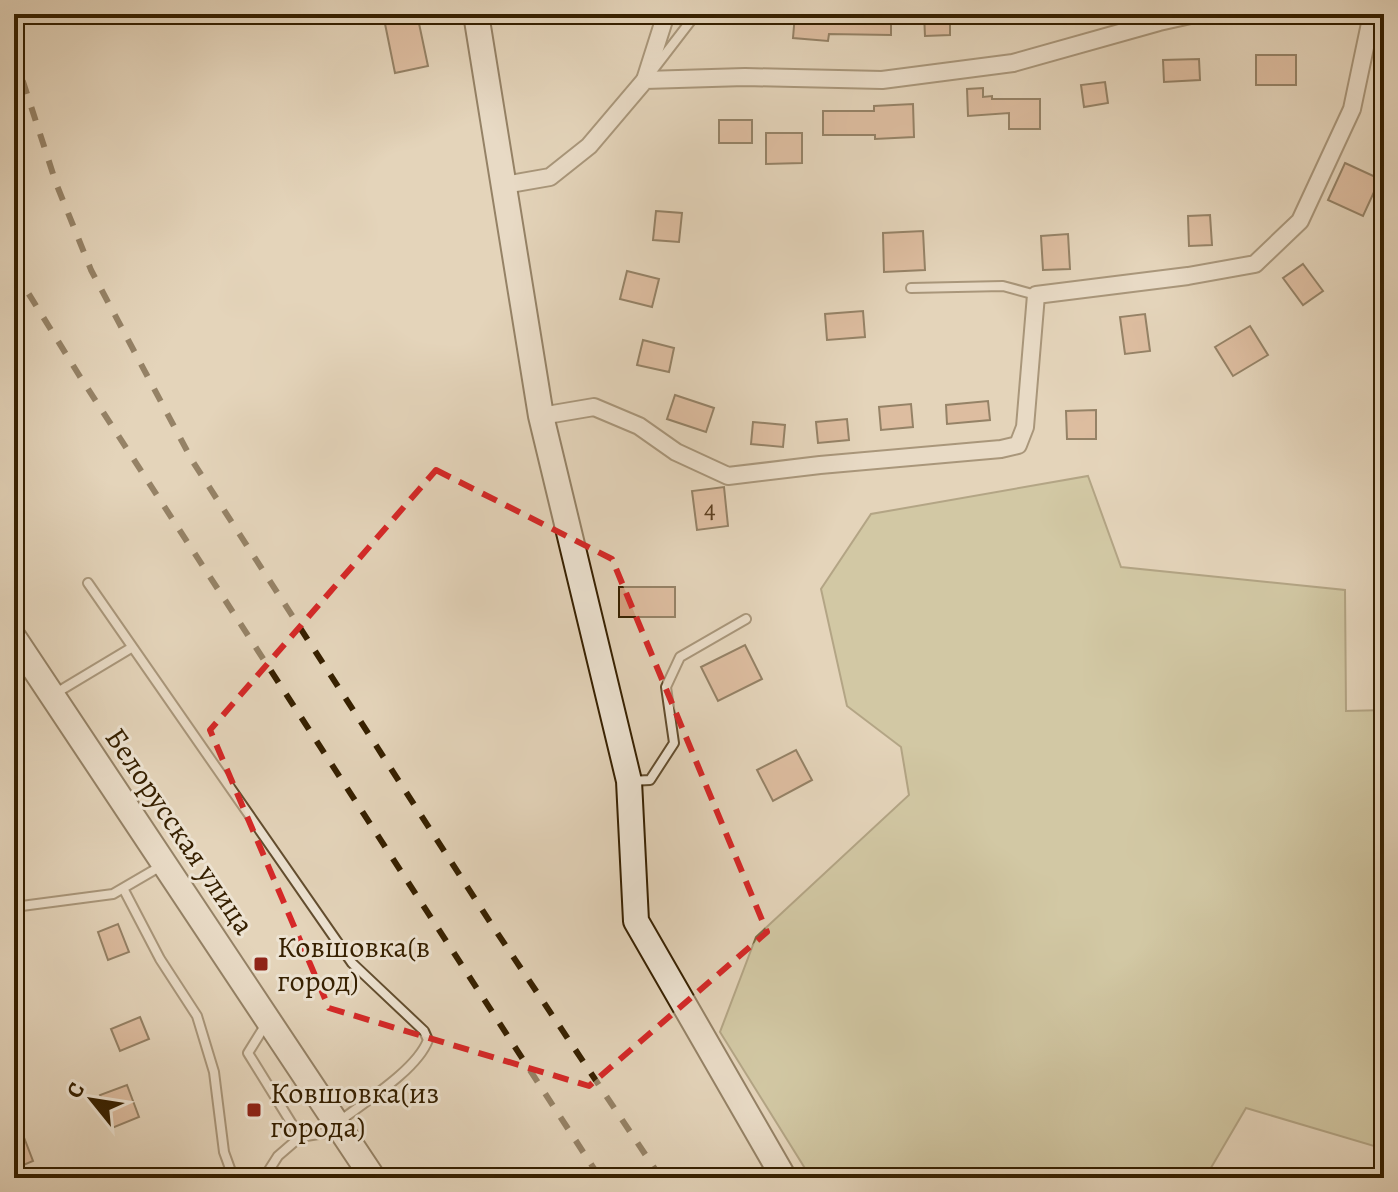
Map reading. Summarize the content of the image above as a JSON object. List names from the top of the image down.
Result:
{
  "streets": {
    "street": ["Белорусская улица"]
  },
  "places": {
    "transit": ["Ковшовка(в город)", "Ковшовка(из города)"]
  },
  "house_numbers": ["4"],
  "north": "top left"
}
